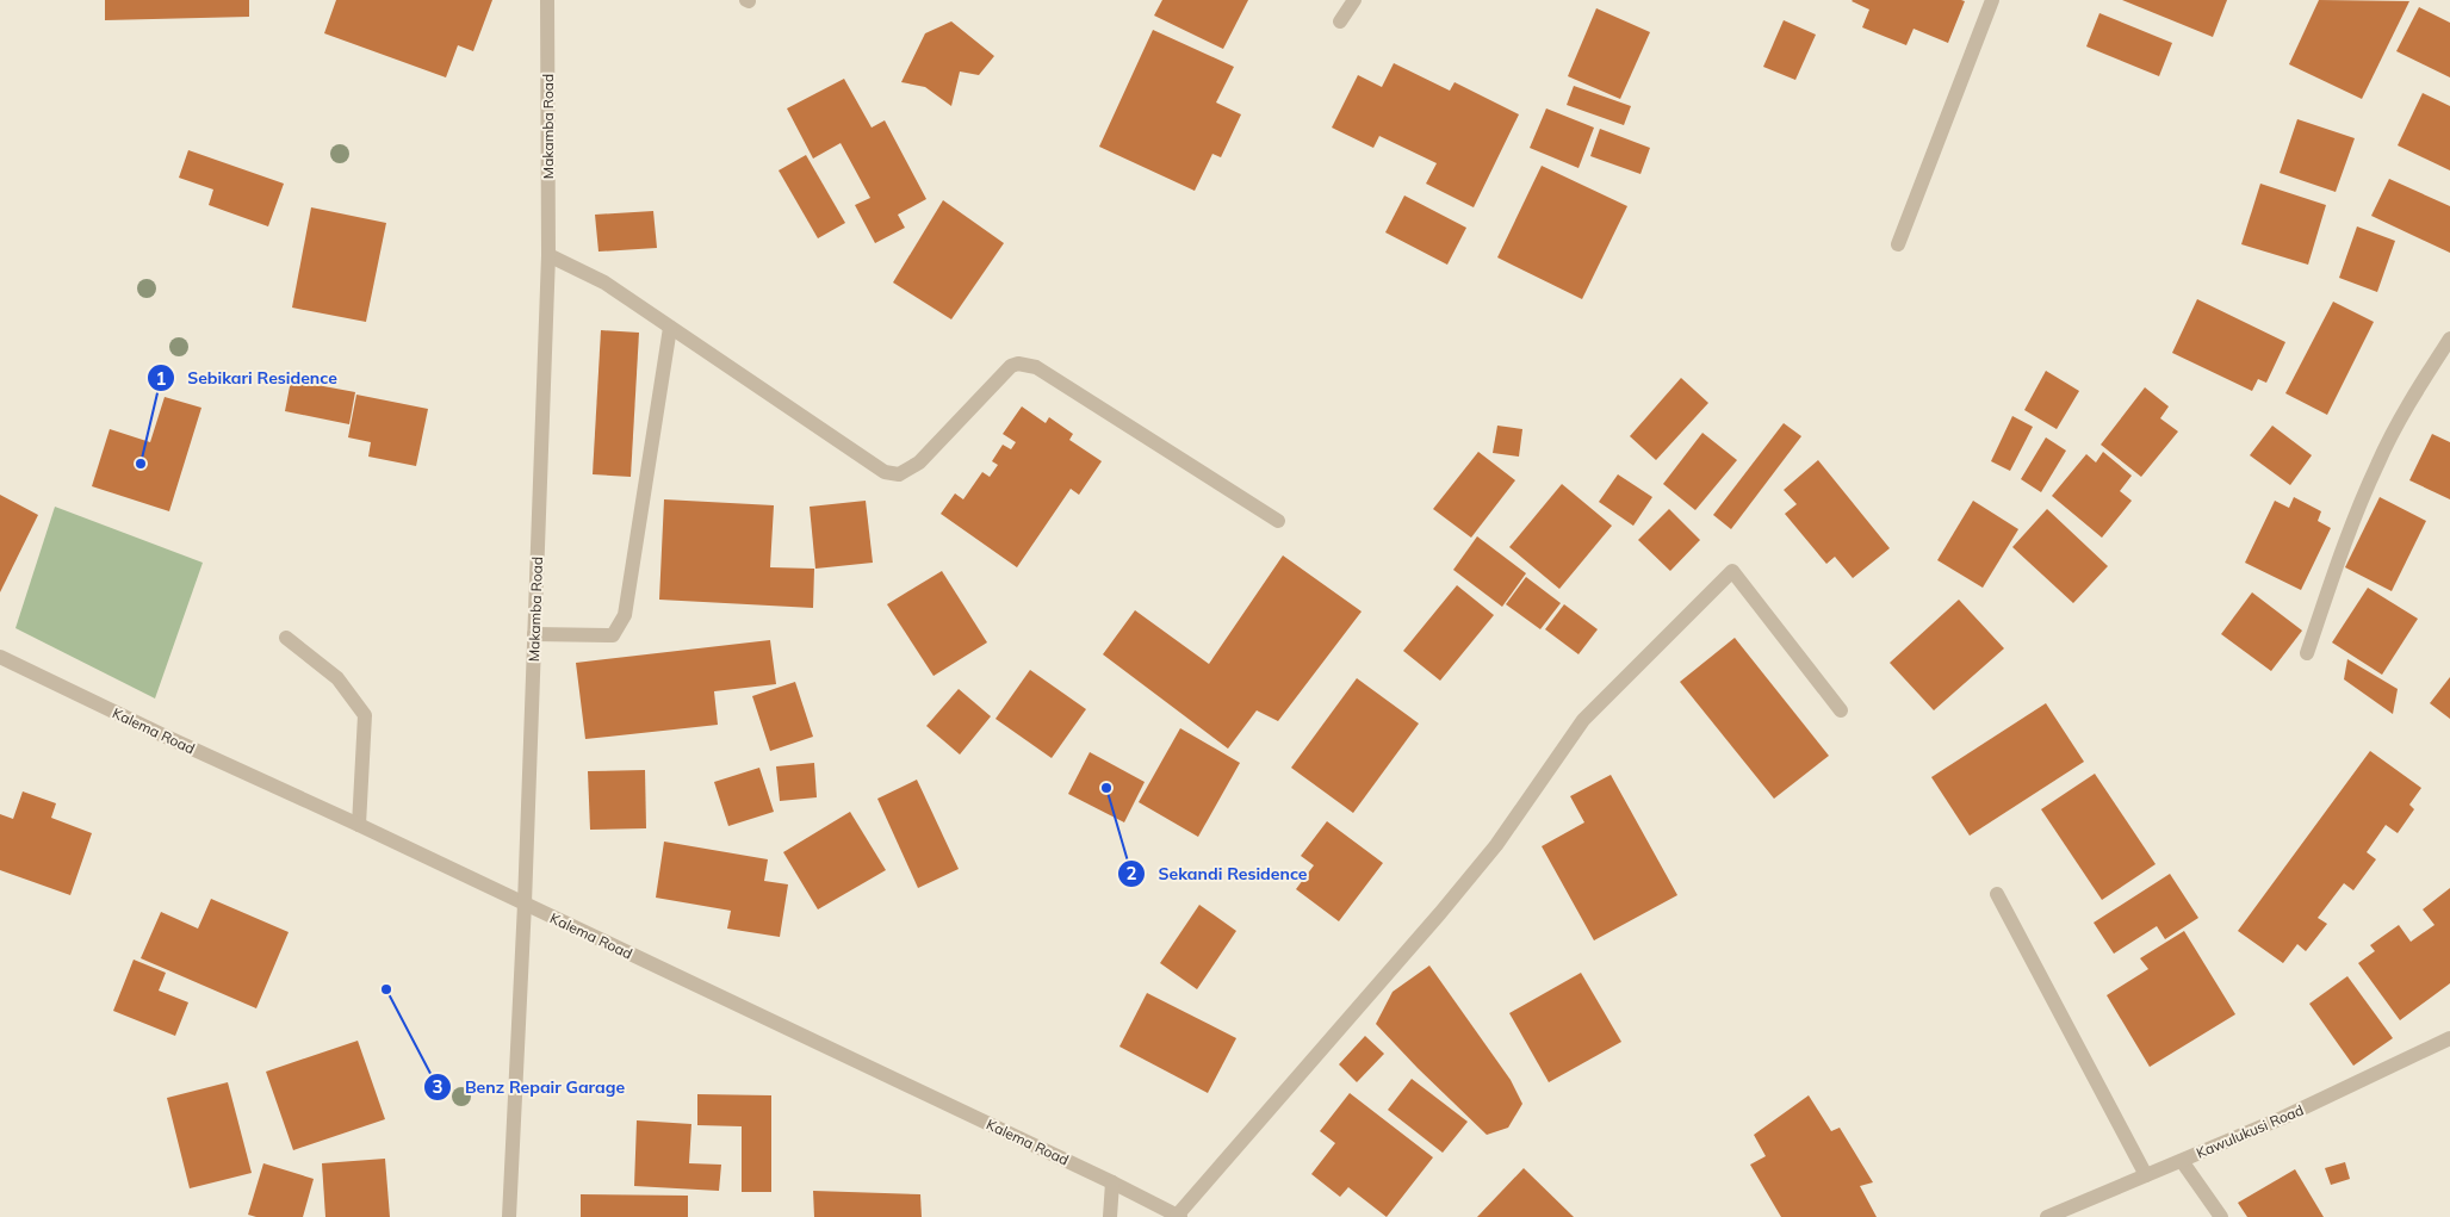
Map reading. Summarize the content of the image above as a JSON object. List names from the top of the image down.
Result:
{
  "streets": {
    "street": ["Makamba Road", "Kalema Road", "Kawulukusi Road"]
  },
  "crossings": [
    ["Makamba Road", "Kalema Road"]
  ],
  "places": ["Sebikari Residence", "Sekandi Residence", "Benz Repair Garage"]
}
